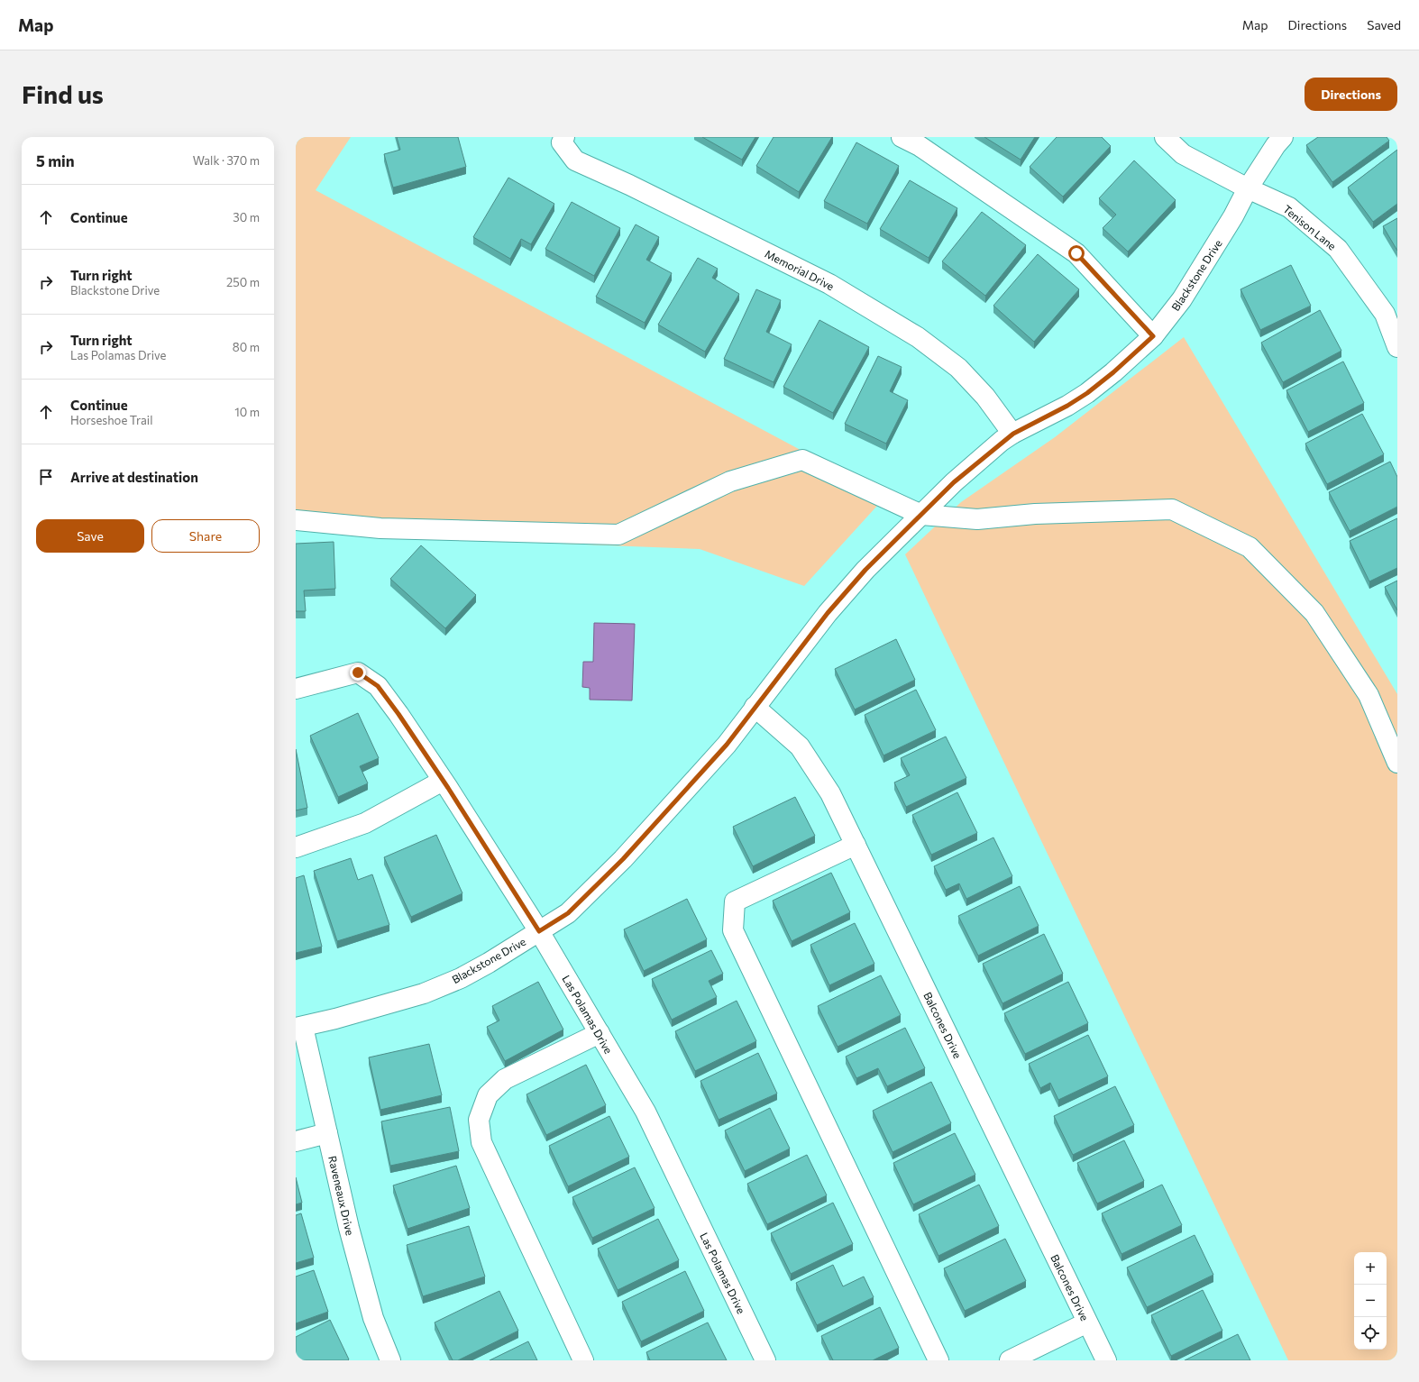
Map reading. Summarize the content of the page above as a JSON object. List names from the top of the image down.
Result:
{
  "streets": {
    "street": [
      "Tenison Lane",
      "Memorial Drive",
      "Blackstone Drive",
      "Las Polamas Drive",
      "Balcones Drive",
      "Raveneaux Drive"
    ]
  },
  "crossings": [
    ["Tenison Lane", "Blackstone Drive"],
    ["Memorial Drive", "Blackstone Drive"],
    ["Blackstone Drive", "Las Polamas Drive"],
    ["Blackstone Drive", "Balcones Drive"],
    ["Blackstone Drive", "Raveneaux Drive"]
  ],
  "page": {
    "header": "Map",
    "nav": ["Map", "Directions", "Saved"],
    "buttons": [
      "Directions",
      ["Save", "Share"]
    ],
    "title": "Find us",
    "heading": ["5 min", "Walk · 370 m"],
    "list": [
      ["Continue", "30 m"],
      ["Turn right", "Blackstone Drive", "250 m"],
      ["Turn right", "Las Polamas Drive", "80 m"],
      ["Continue", "Horseshoe Trail", "10 m"],
      "Arrive at destination"
    ],
    "map_buttons": ["+", "−"]
  }
}
